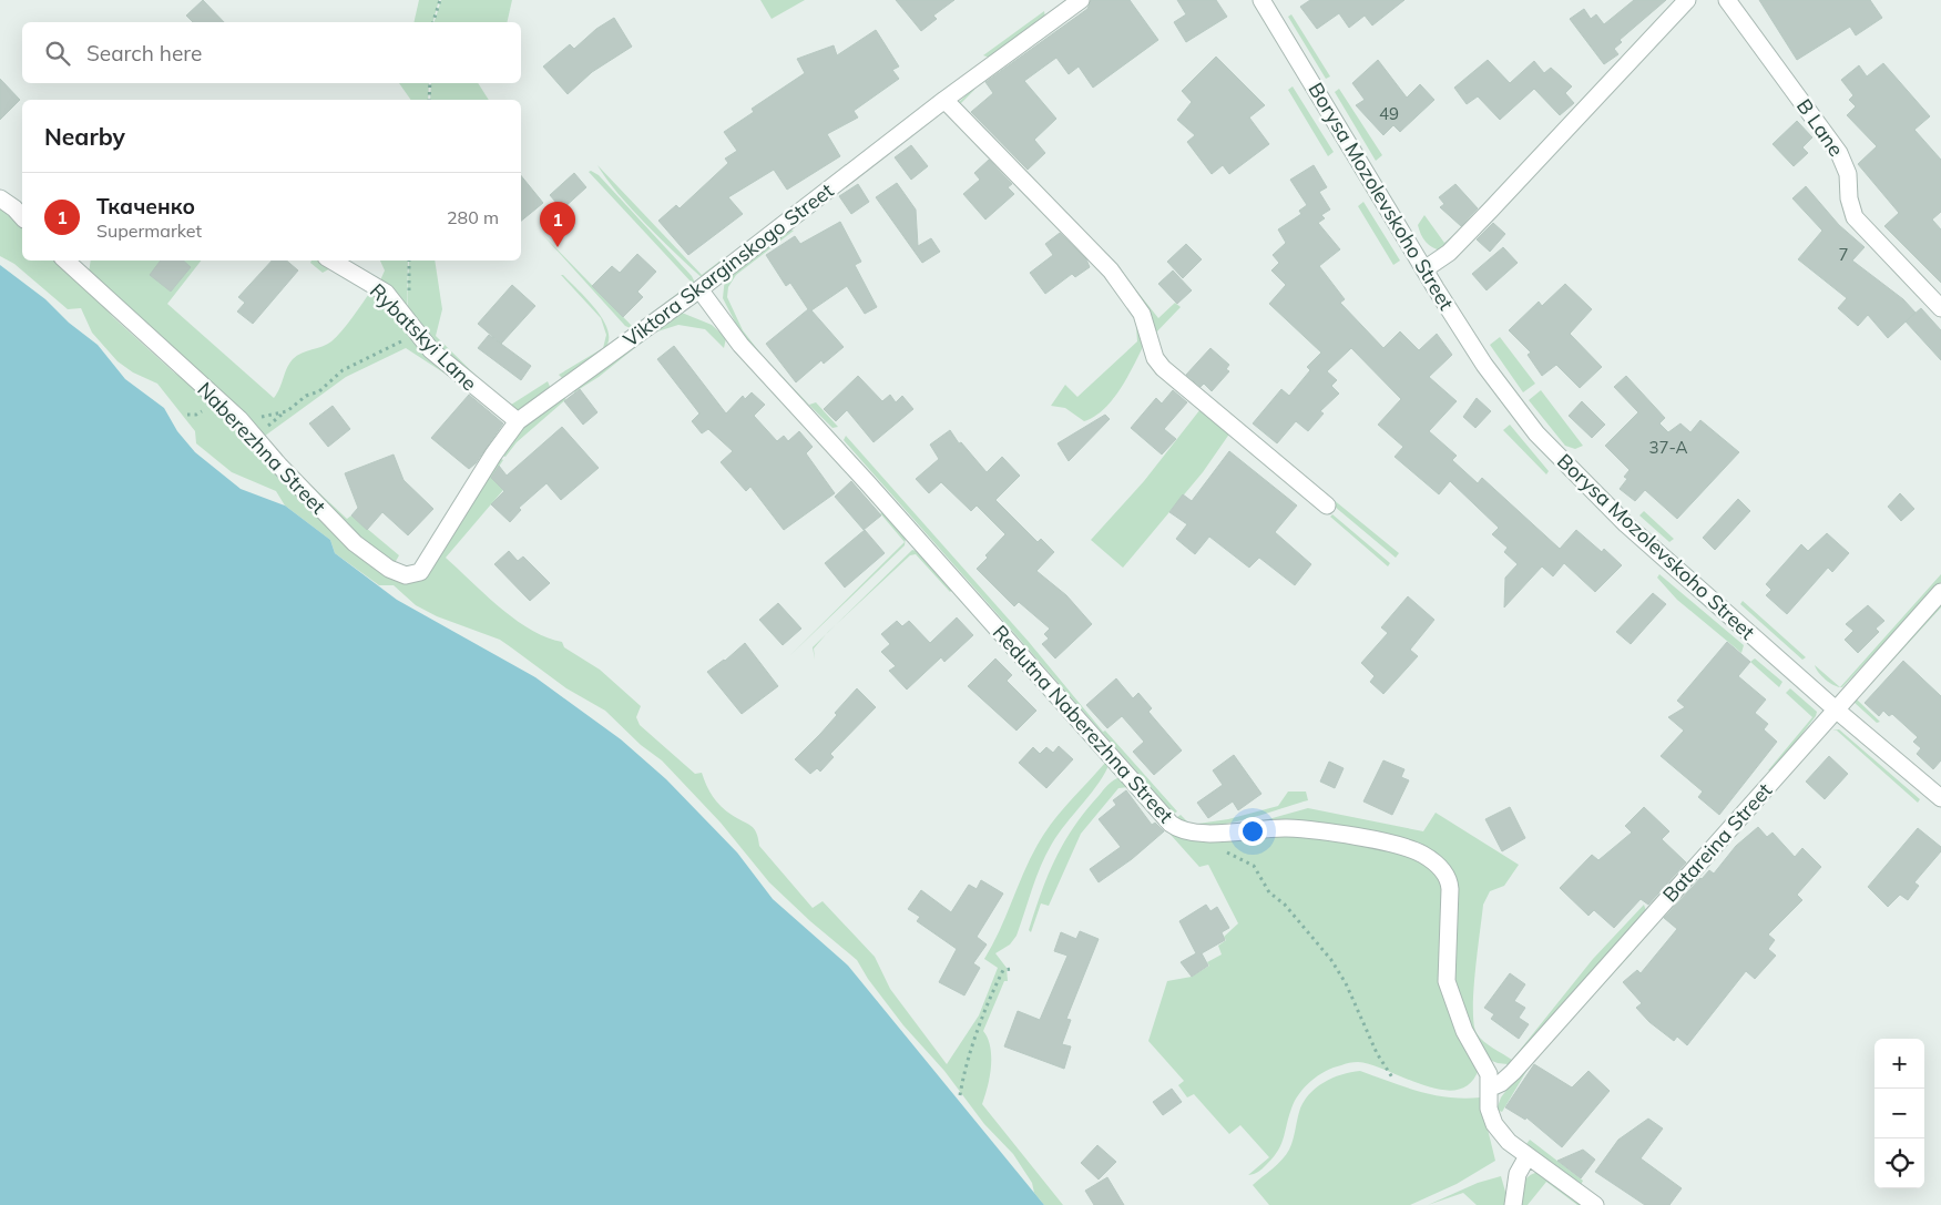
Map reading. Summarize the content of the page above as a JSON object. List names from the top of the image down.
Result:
{
  "streets": {
    "street": [
      "B Lane",
      "Borysa Mozolevskoho Street",
      "Viktora Skarginskogo Street",
      "Rybatskyi Lane",
      "Naberezhna Street",
      "Redutna Naberezhna Street",
      "Batareina Street"
    ]
  },
  "crossings": [
    ["Borysa Mozolevskoho Street", "Batareina Street"],
    ["Viktora Skarginskogo Street", "Rybatskyi Lane"],
    ["Viktora Skarginskogo Street", "Naberezhna Street"],
    ["Viktora Skarginskogo Street", "Redutna Naberezhna Street"],
    ["Redutna Naberezhna Street", "Batareina Street"]
  ],
  "house_numbers": ["49", "7", "37-А"],
  "page": {
    "search": "Search here",
    "heading": "Nearby",
    "list": [
      {
        "mark": "1",
        "name": "Ткаченко",
        "note": "Supermarket",
        "value": "280 m"
      }
    ],
    "pins": "1",
    "map_buttons": ["+", "−"]
  }
}
